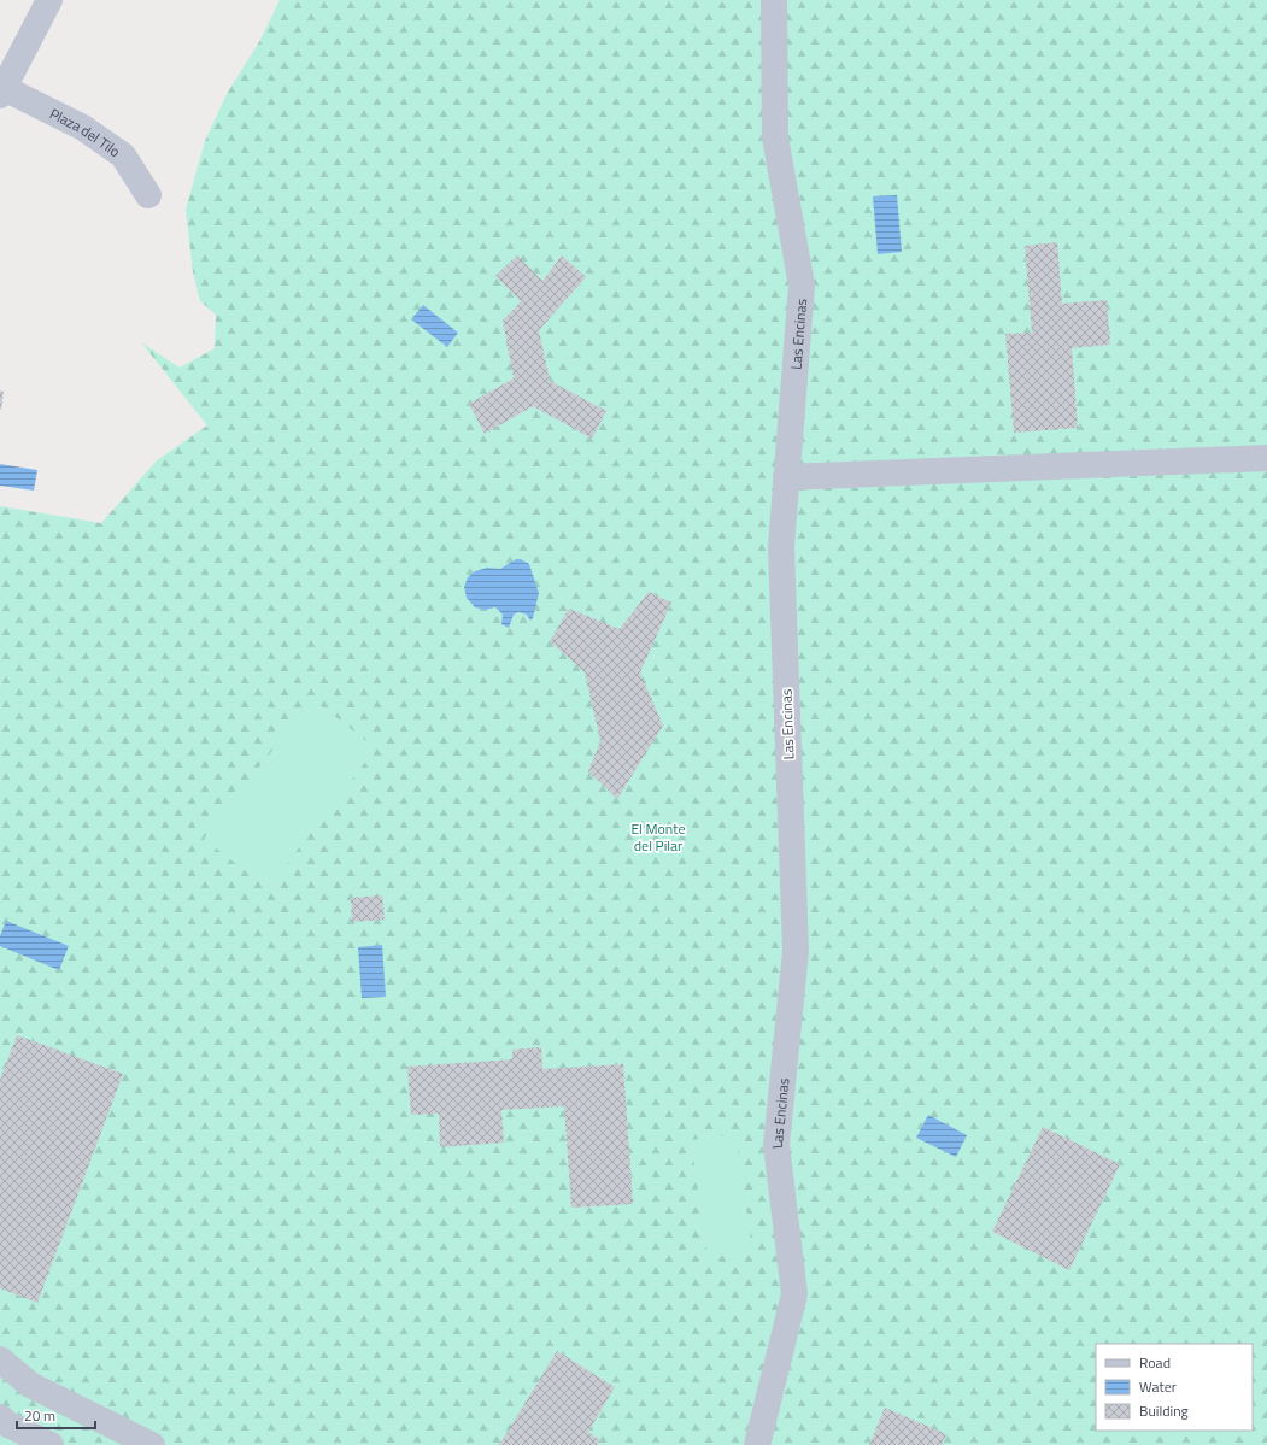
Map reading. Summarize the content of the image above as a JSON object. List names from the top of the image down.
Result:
{
  "streets": {
    "street": ["Plaza del Tilo", "Las Encinas"]
  },
  "parks": ["El Monte del Pilar"],
  "legend": ["Road", "Water", "Building"],
  "scale_bar": "20 m"
}
